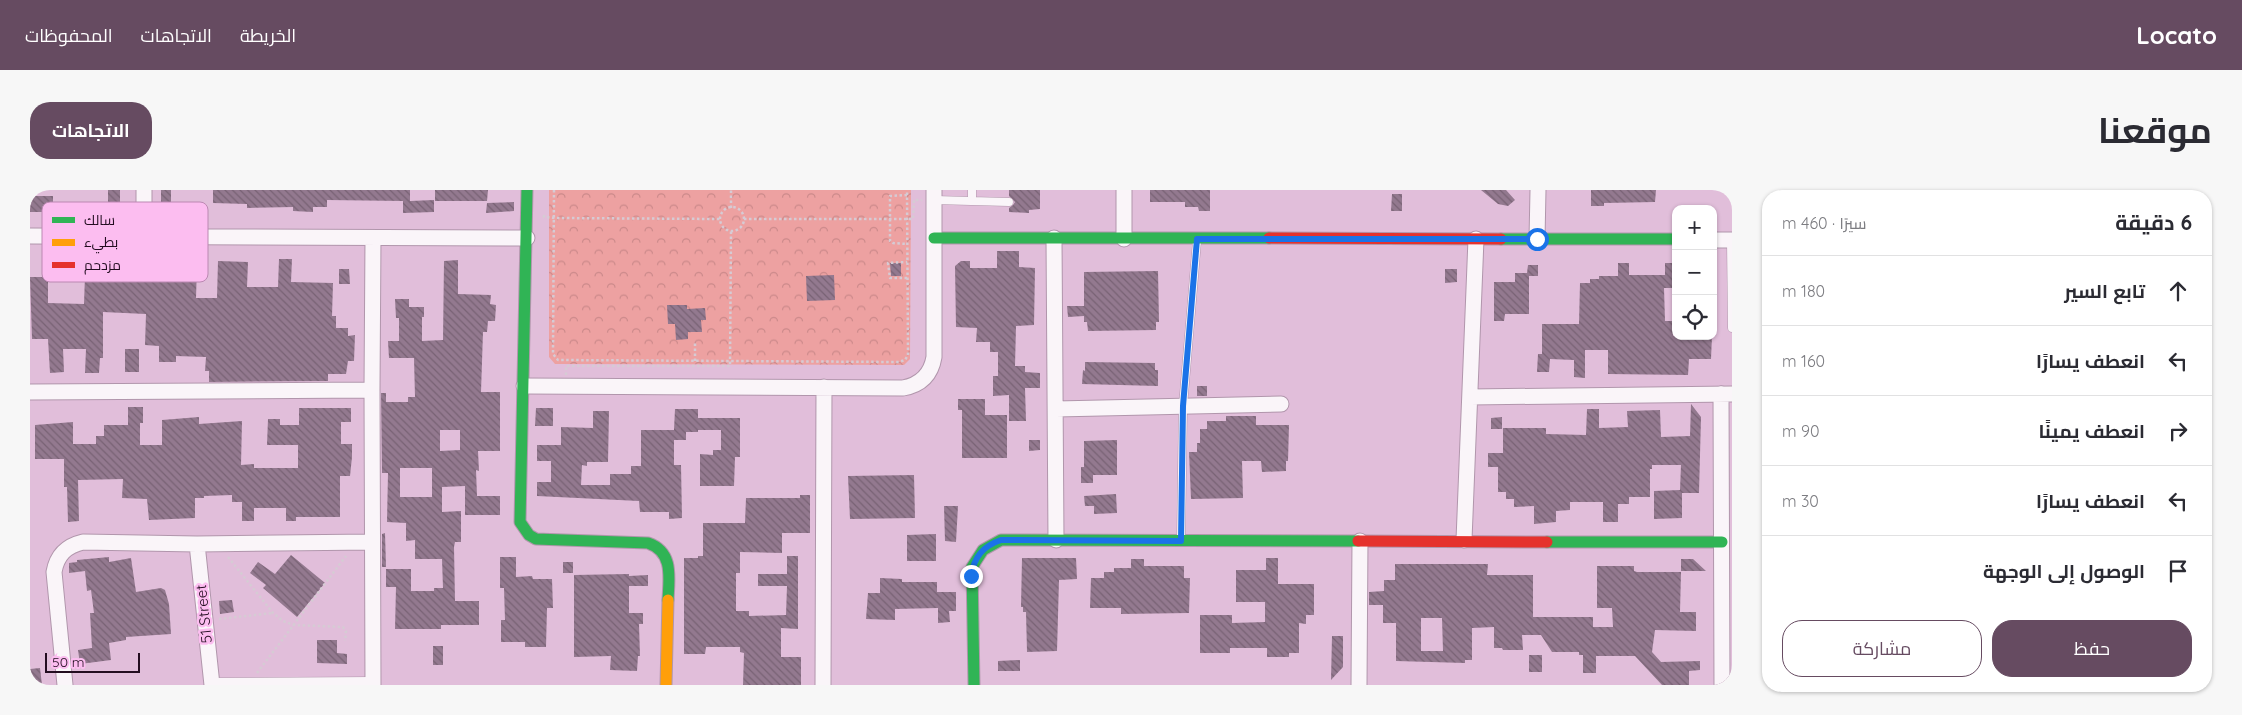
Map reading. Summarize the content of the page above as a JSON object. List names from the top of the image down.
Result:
{
  "streets": {
    "street": ["51 Street"]
  },
  "legend": ["سالك", "بطيء", "مزدحم"],
  "scale_bar": "50 m",
  "page": {
    "header": "Locato",
    "nav": ["الخريطة", "الاتجاهات", "المحفوظات"],
    "title": "موقعنا",
    "buttons": [
      "الاتجاهات",
      ["حفظ", "مشاركة"]
    ],
    "heading": ["6 دقيقة", "سيرًا · 460 m"],
    "map_buttons": ["+", "−"],
    "list": [
      ["تابع السير", "180 m"],
      ["انعطف يسارًا", "160 m"],
      ["انعطف يمينًا", "90 m"],
      ["انعطف يسارًا", "30 m"],
      "الوصول إلى الوجهة"
    ],
    "scale": "50 m"
  }
}
